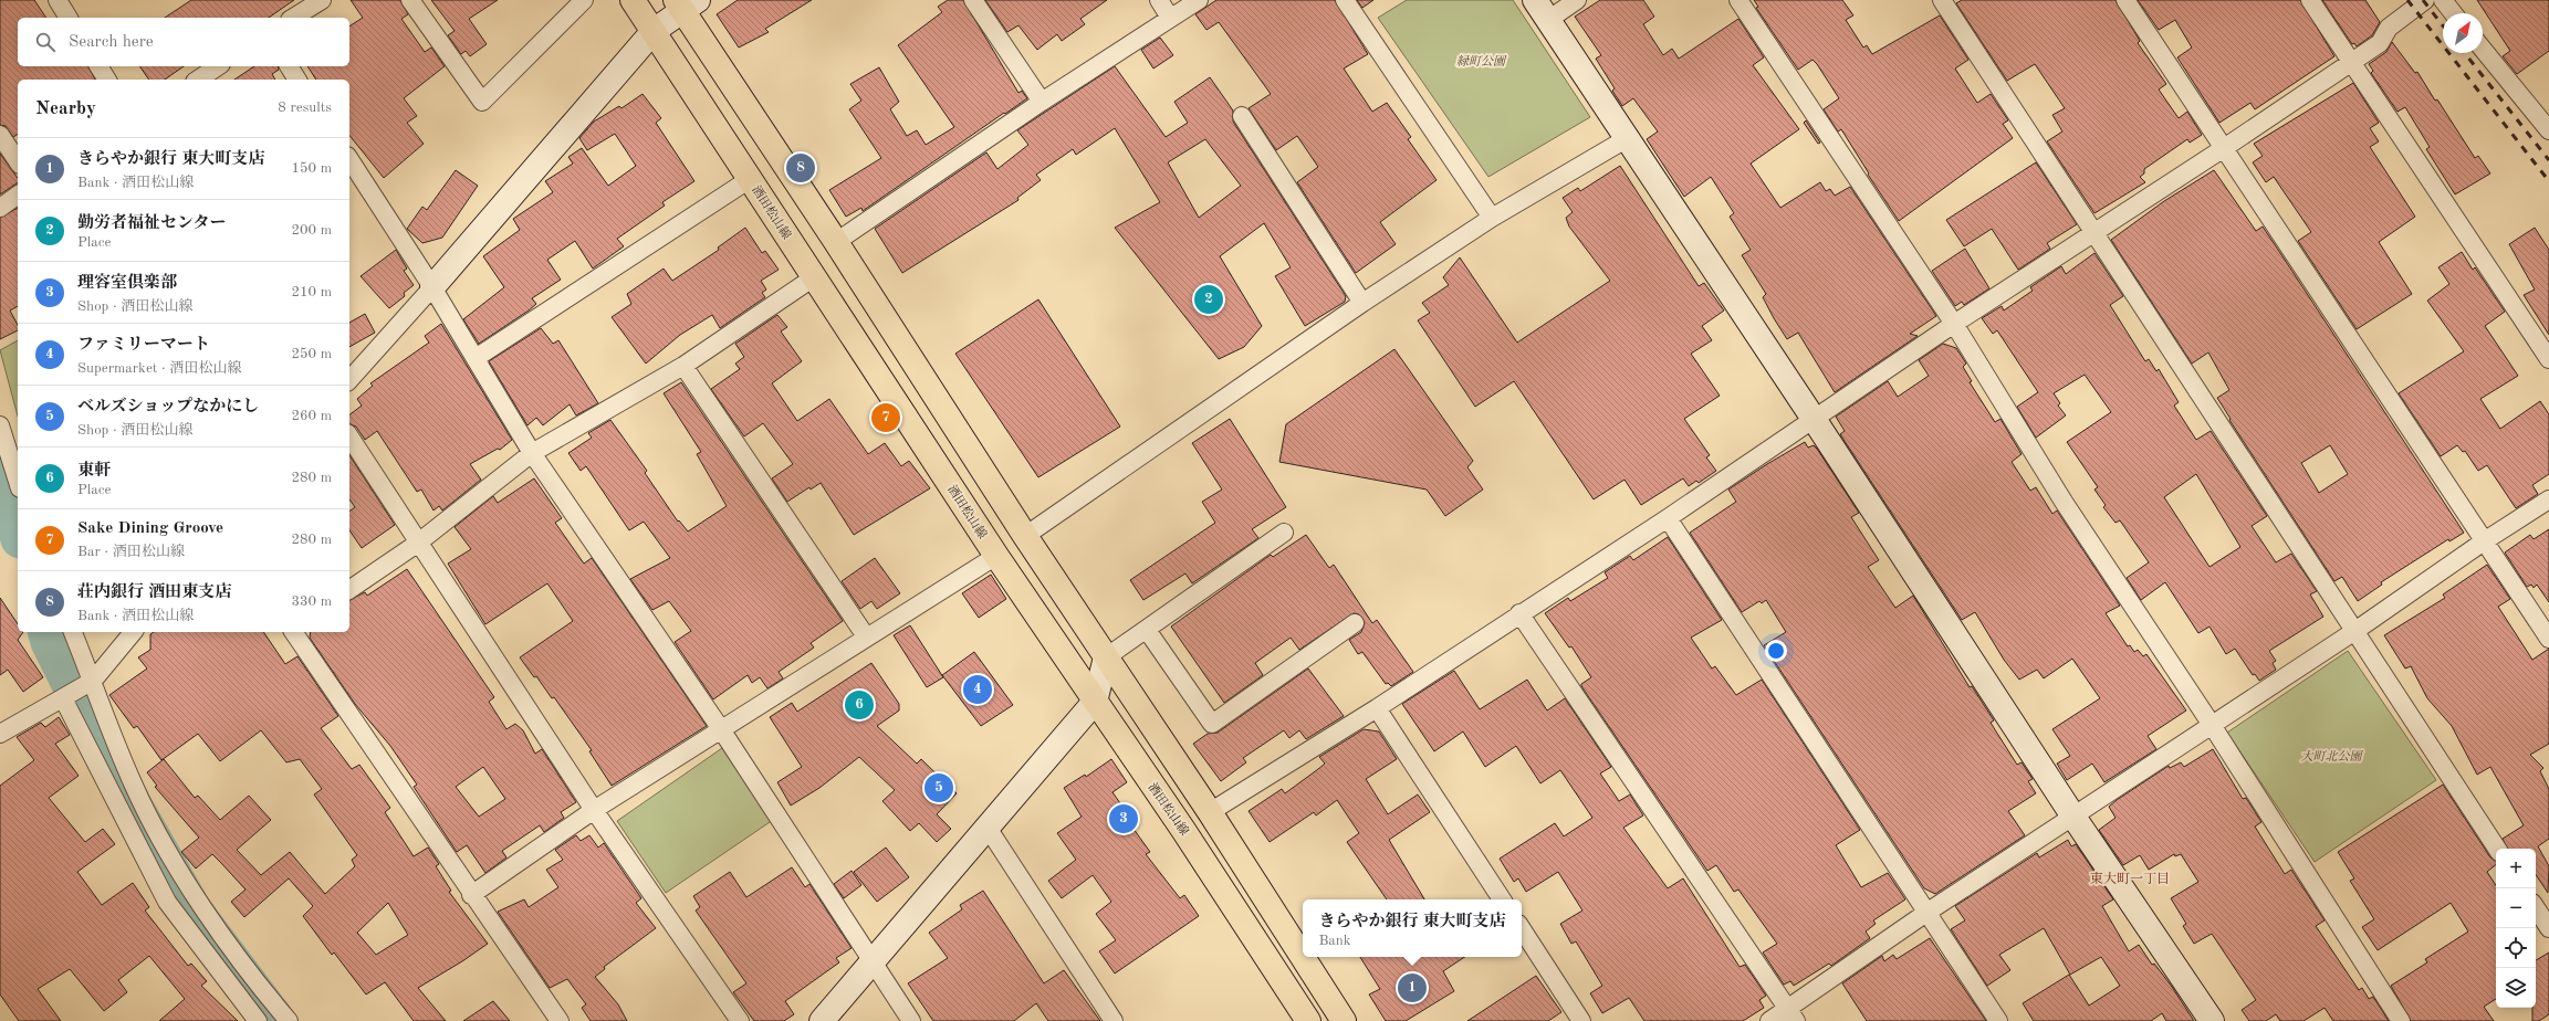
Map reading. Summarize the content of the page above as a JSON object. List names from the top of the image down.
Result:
{
  "streets": {
    "main road": ["酒田松山線"]
  },
  "districts": ["東大町一丁目"],
  "parks": ["緑町公園", "大町北公園"],
  "north": "top right",
  "page": {
    "search": "Search here",
    "heading": ["Nearby", "8 results"],
    "list": [
      {
        "mark": "1",
        "name": "きらやか銀行 東大町支店",
        "note": "Bank · 酒田松山線",
        "value": "150 m"
      },
      {
        "mark": "2",
        "name": "勤労者福祉センター",
        "note": "Place",
        "value": "200 m"
      },
      {
        "mark": "3",
        "name": "理容室倶楽部",
        "note": "Shop · 酒田松山線",
        "value": "210 m"
      },
      {
        "mark": "4",
        "name": "ファミリーマート",
        "note": "Supermarket · 酒田松山線",
        "value": "250 m"
      },
      {
        "mark": "5",
        "name": "ベルズショップなかにし",
        "note": "Shop · 酒田松山線",
        "value": "260 m"
      },
      {
        "mark": "6",
        "name": "東軒",
        "note": "Place",
        "value": "280 m"
      },
      {
        "mark": "7",
        "name": "Sake Dining Groove",
        "note": "Bar · 酒田松山線",
        "value": "280 m"
      },
      {
        "mark": "8",
        "name": "荘内銀行 酒田東支店",
        "note": "Bank · 酒田松山線",
        "value": "330 m"
      }
    ],
    "pins": [
      "8",
      "2",
      "7",
      "4",
      "6",
      "5",
      "3",
      "1"
    ],
    "map_buttons": ["+", "−"],
    "popup": ["きらやか銀行 東大町支店", "Bank"]
  }
}
